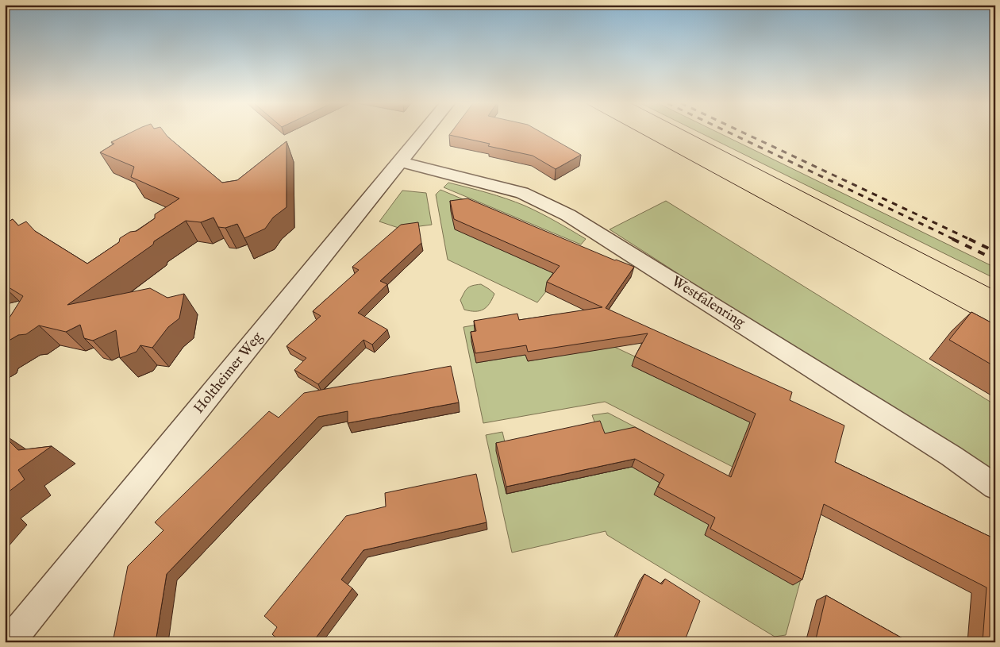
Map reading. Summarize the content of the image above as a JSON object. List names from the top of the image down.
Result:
{
  "streets": {
    "street": ["Westfalenring", "Holtheimer Weg"]
  },
  "crossings": [
    ["Westfalenring", "Holtheimer Weg"]
  ]
}
